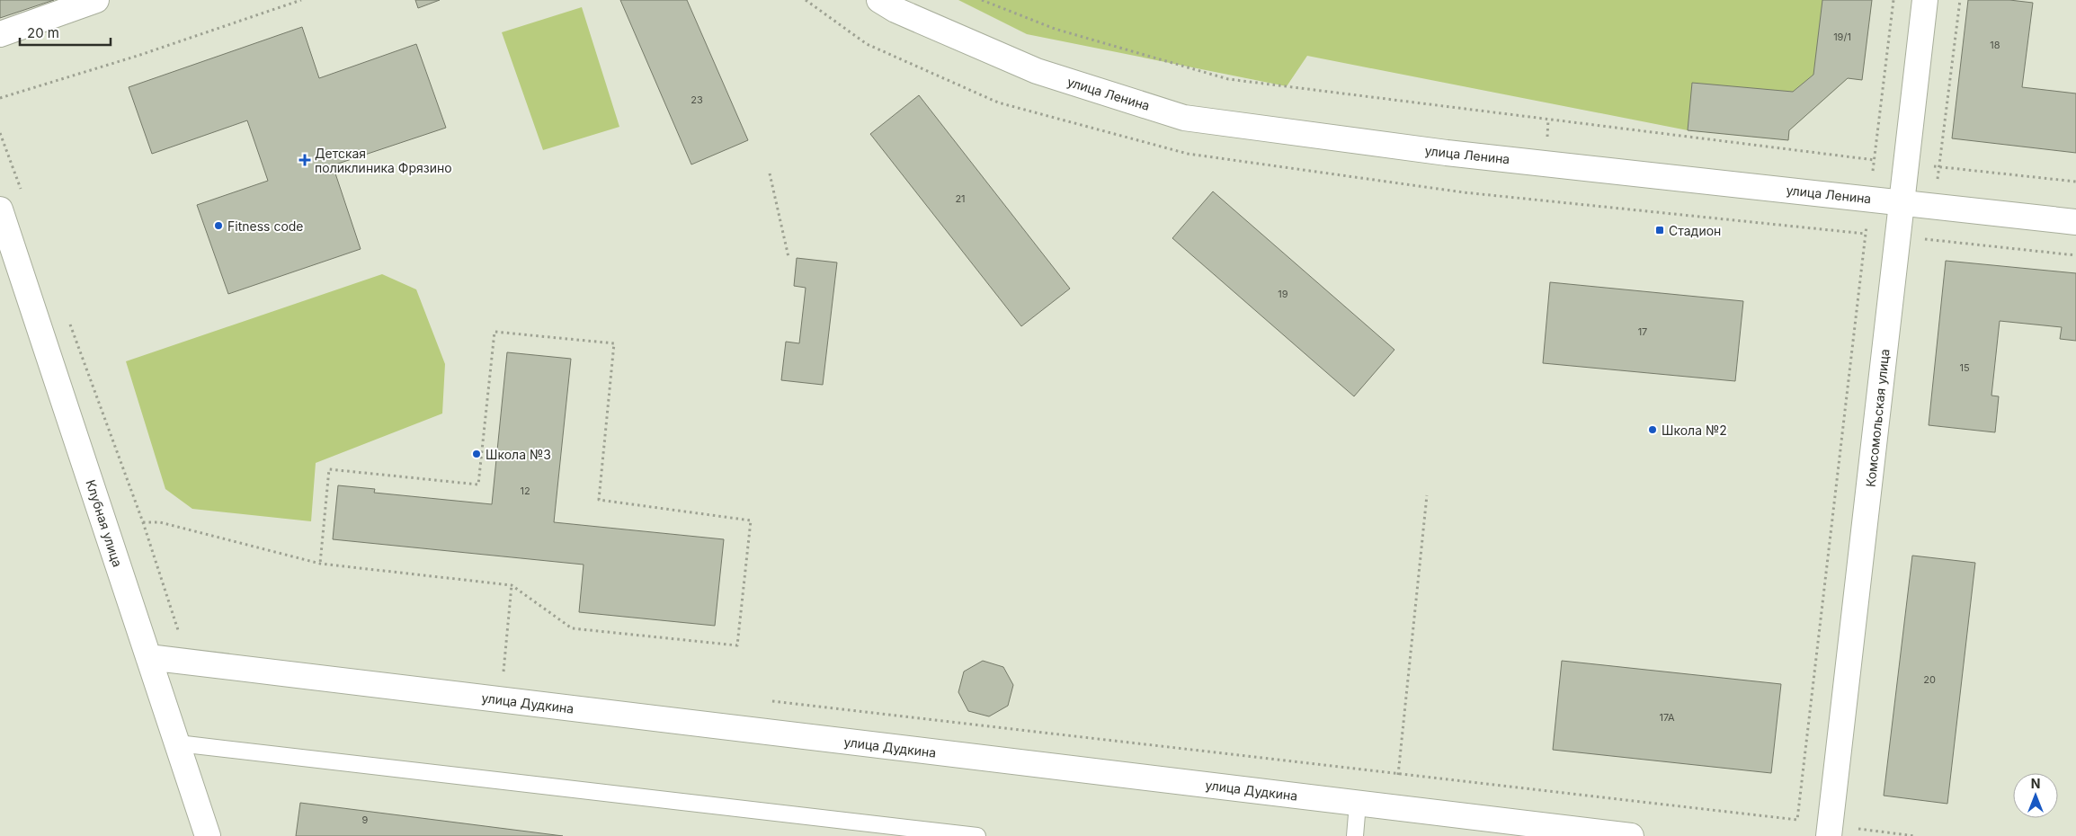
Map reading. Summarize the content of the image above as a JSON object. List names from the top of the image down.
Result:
{
  "streets": {
    "street": [
      "улица Ленина",
      "Комсомольская улица",
      "Клубная улица",
      "улица Дудкина"
    ]
  },
  "crossings": [
    ["улица Ленина", "Комсомольская улица"],
    ["Клубная улица", "улица Дудкина"]
  ],
  "places": {
    "health": ["Детская поликлиника Фрязино"],
    "other": ["Fitness code", "Школа №2", "Школа №3"],
    "transit": ["Стадион"]
  },
  "house_numbers": [
    "19/1",
    "18",
    "23",
    "21",
    "19",
    "17",
    "15",
    "12",
    "20",
    "17А",
    "9"
  ],
  "scale_bar": "20 m",
  "north": "top"
}
